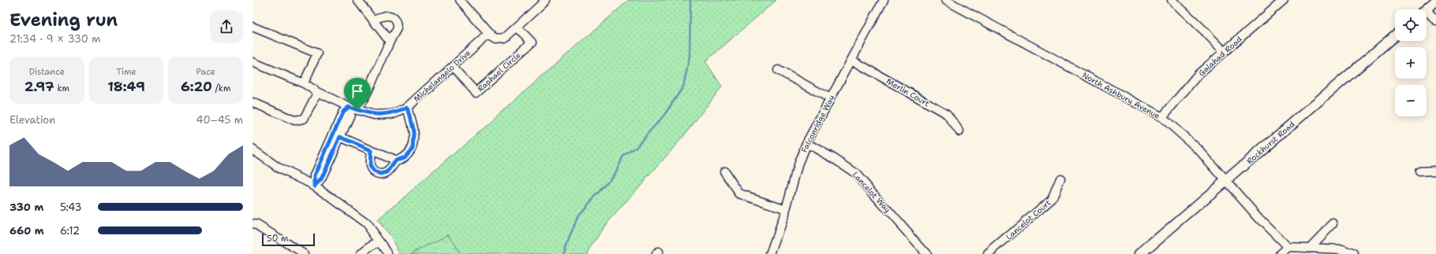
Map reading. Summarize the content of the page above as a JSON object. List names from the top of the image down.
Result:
{
  "streets": {
    "street": [
      "Galahad Road",
      "Raphael Circle",
      "Michelangelo Drive",
      "Merlin Court",
      "North Ashbury Avenue",
      "Falconridge Way",
      "Rockhurst Road",
      "Lancelot Way",
      "Lancelot Court"
    ]
  },
  "crossings": [
    ["Galahad Road", "North Ashbury Avenue"],
    ["Raphael Circle", "Michelangelo Drive"],
    ["Merlin Court", "Falconridge Way"],
    ["North Ashbury Avenue", "Rockhurst Road"],
    ["Falconridge Way", "Lancelot Way"]
  ],
  "scale_bar": "50 m",
  "page": {
    "heading": ["Evening run", "21:34 · 9 × 330 m"],
    "map_buttons": ["+", "−"],
    "stats": [
      ["Distance", "2.97 km"],
      ["Time", "18:49"],
      ["Pace", "6:20 /km"]
    ],
    "chart": ["Elevation", "40–45 m"],
    "list": [
      {
        "name": "330 m",
        "note": "5:43"
      },
      {
        "name": "660 m",
        "note": "6:12"
      }
    ],
    "scale": "50 m"
  }
}
